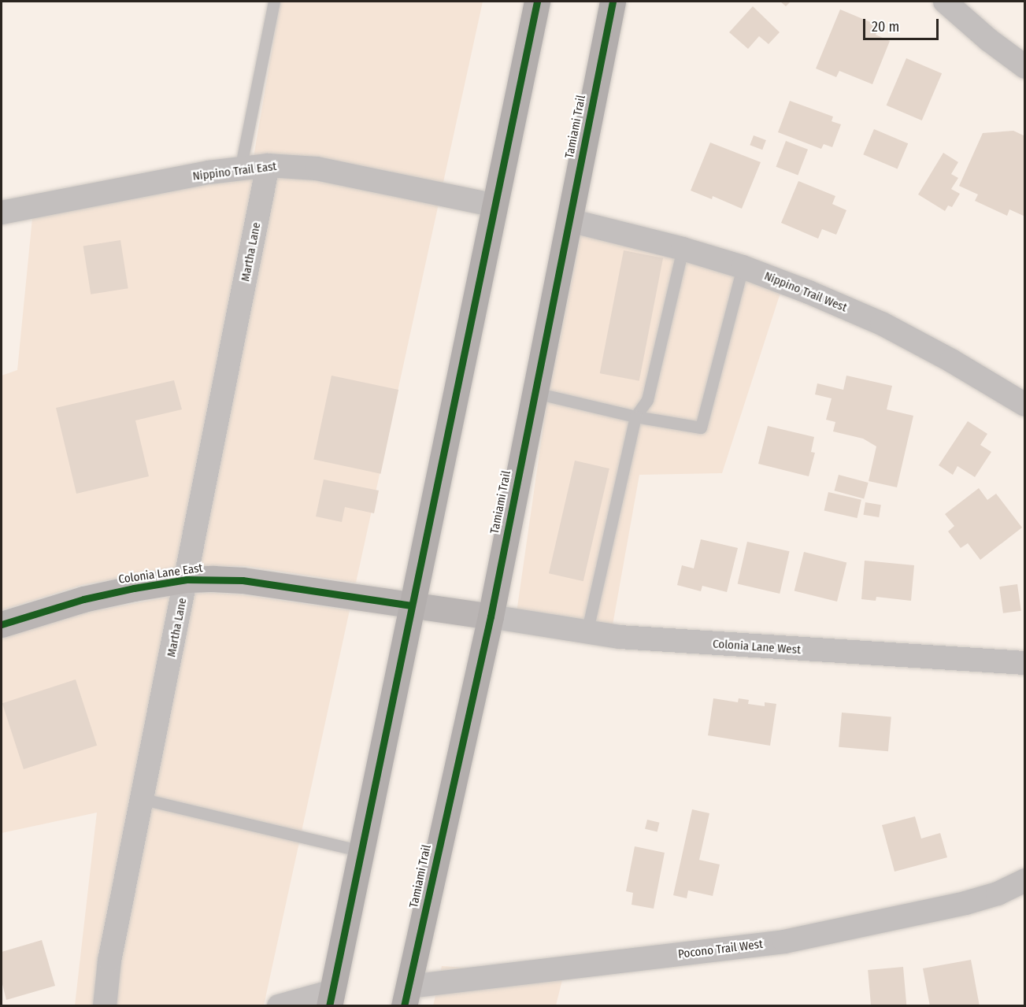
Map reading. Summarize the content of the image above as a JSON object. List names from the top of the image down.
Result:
{
  "streets": {
    "main road": ["Tamiami Trail"],
    "street": [
      "Nippino Trail East",
      "Martha Lane",
      "Nippino Trail West",
      "Colonia Lane East",
      "Colonia Lane West",
      "Pocono Trail West"
    ]
  },
  "crossings": [
    ["Tamiami Trail", "Nippino Trail West"],
    ["Tamiami Trail", "Colonia Lane East"],
    ["Tamiami Trail", "Colonia Lane West"],
    ["Tamiami Trail", "Pocono Trail West"],
    ["Nippino Trail East", "Martha Lane"],
    ["Martha Lane", "Colonia Lane East"],
    ["Colonia Lane East", "Colonia Lane West"]
  ],
  "scale_bar": "20 m"
}
